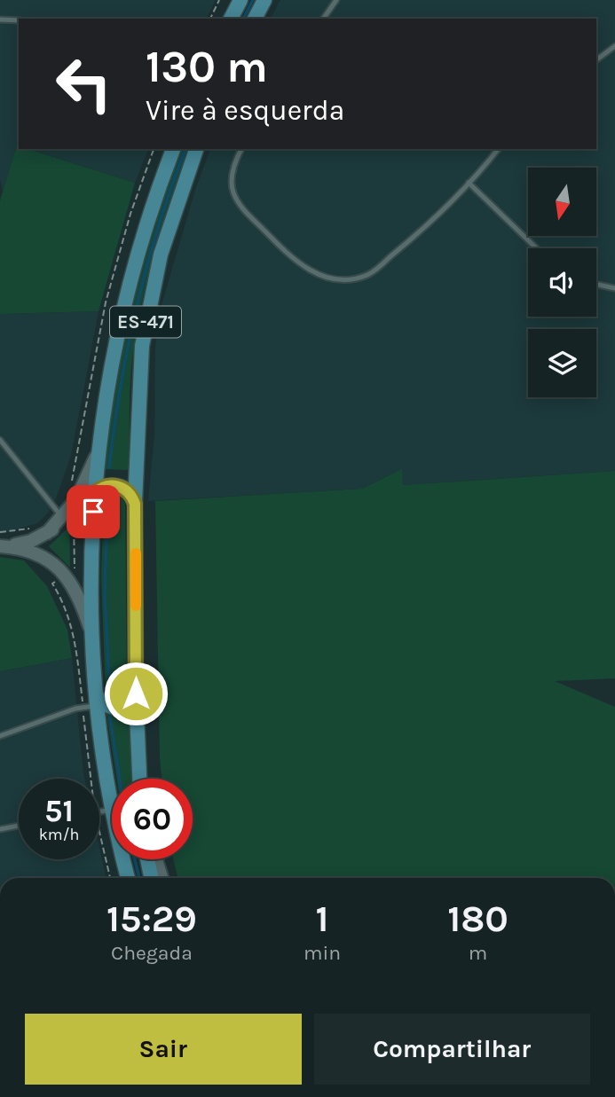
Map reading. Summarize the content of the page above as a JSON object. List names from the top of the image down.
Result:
{
  "streets": {
    "main road": ["ES-471"]
  },
  "north": "bottom",
  "page": {
    "turn": ["130 m", "Vire à esquerda"],
    "speed": "51 km/h",
    "limit": "60",
    "eta": [
      "15:29",
      "Chegada",
      "1",
      "min",
      "180",
      "m"
    ],
    "buttons": ["Sair", "Compartilhar"]
  }
}
